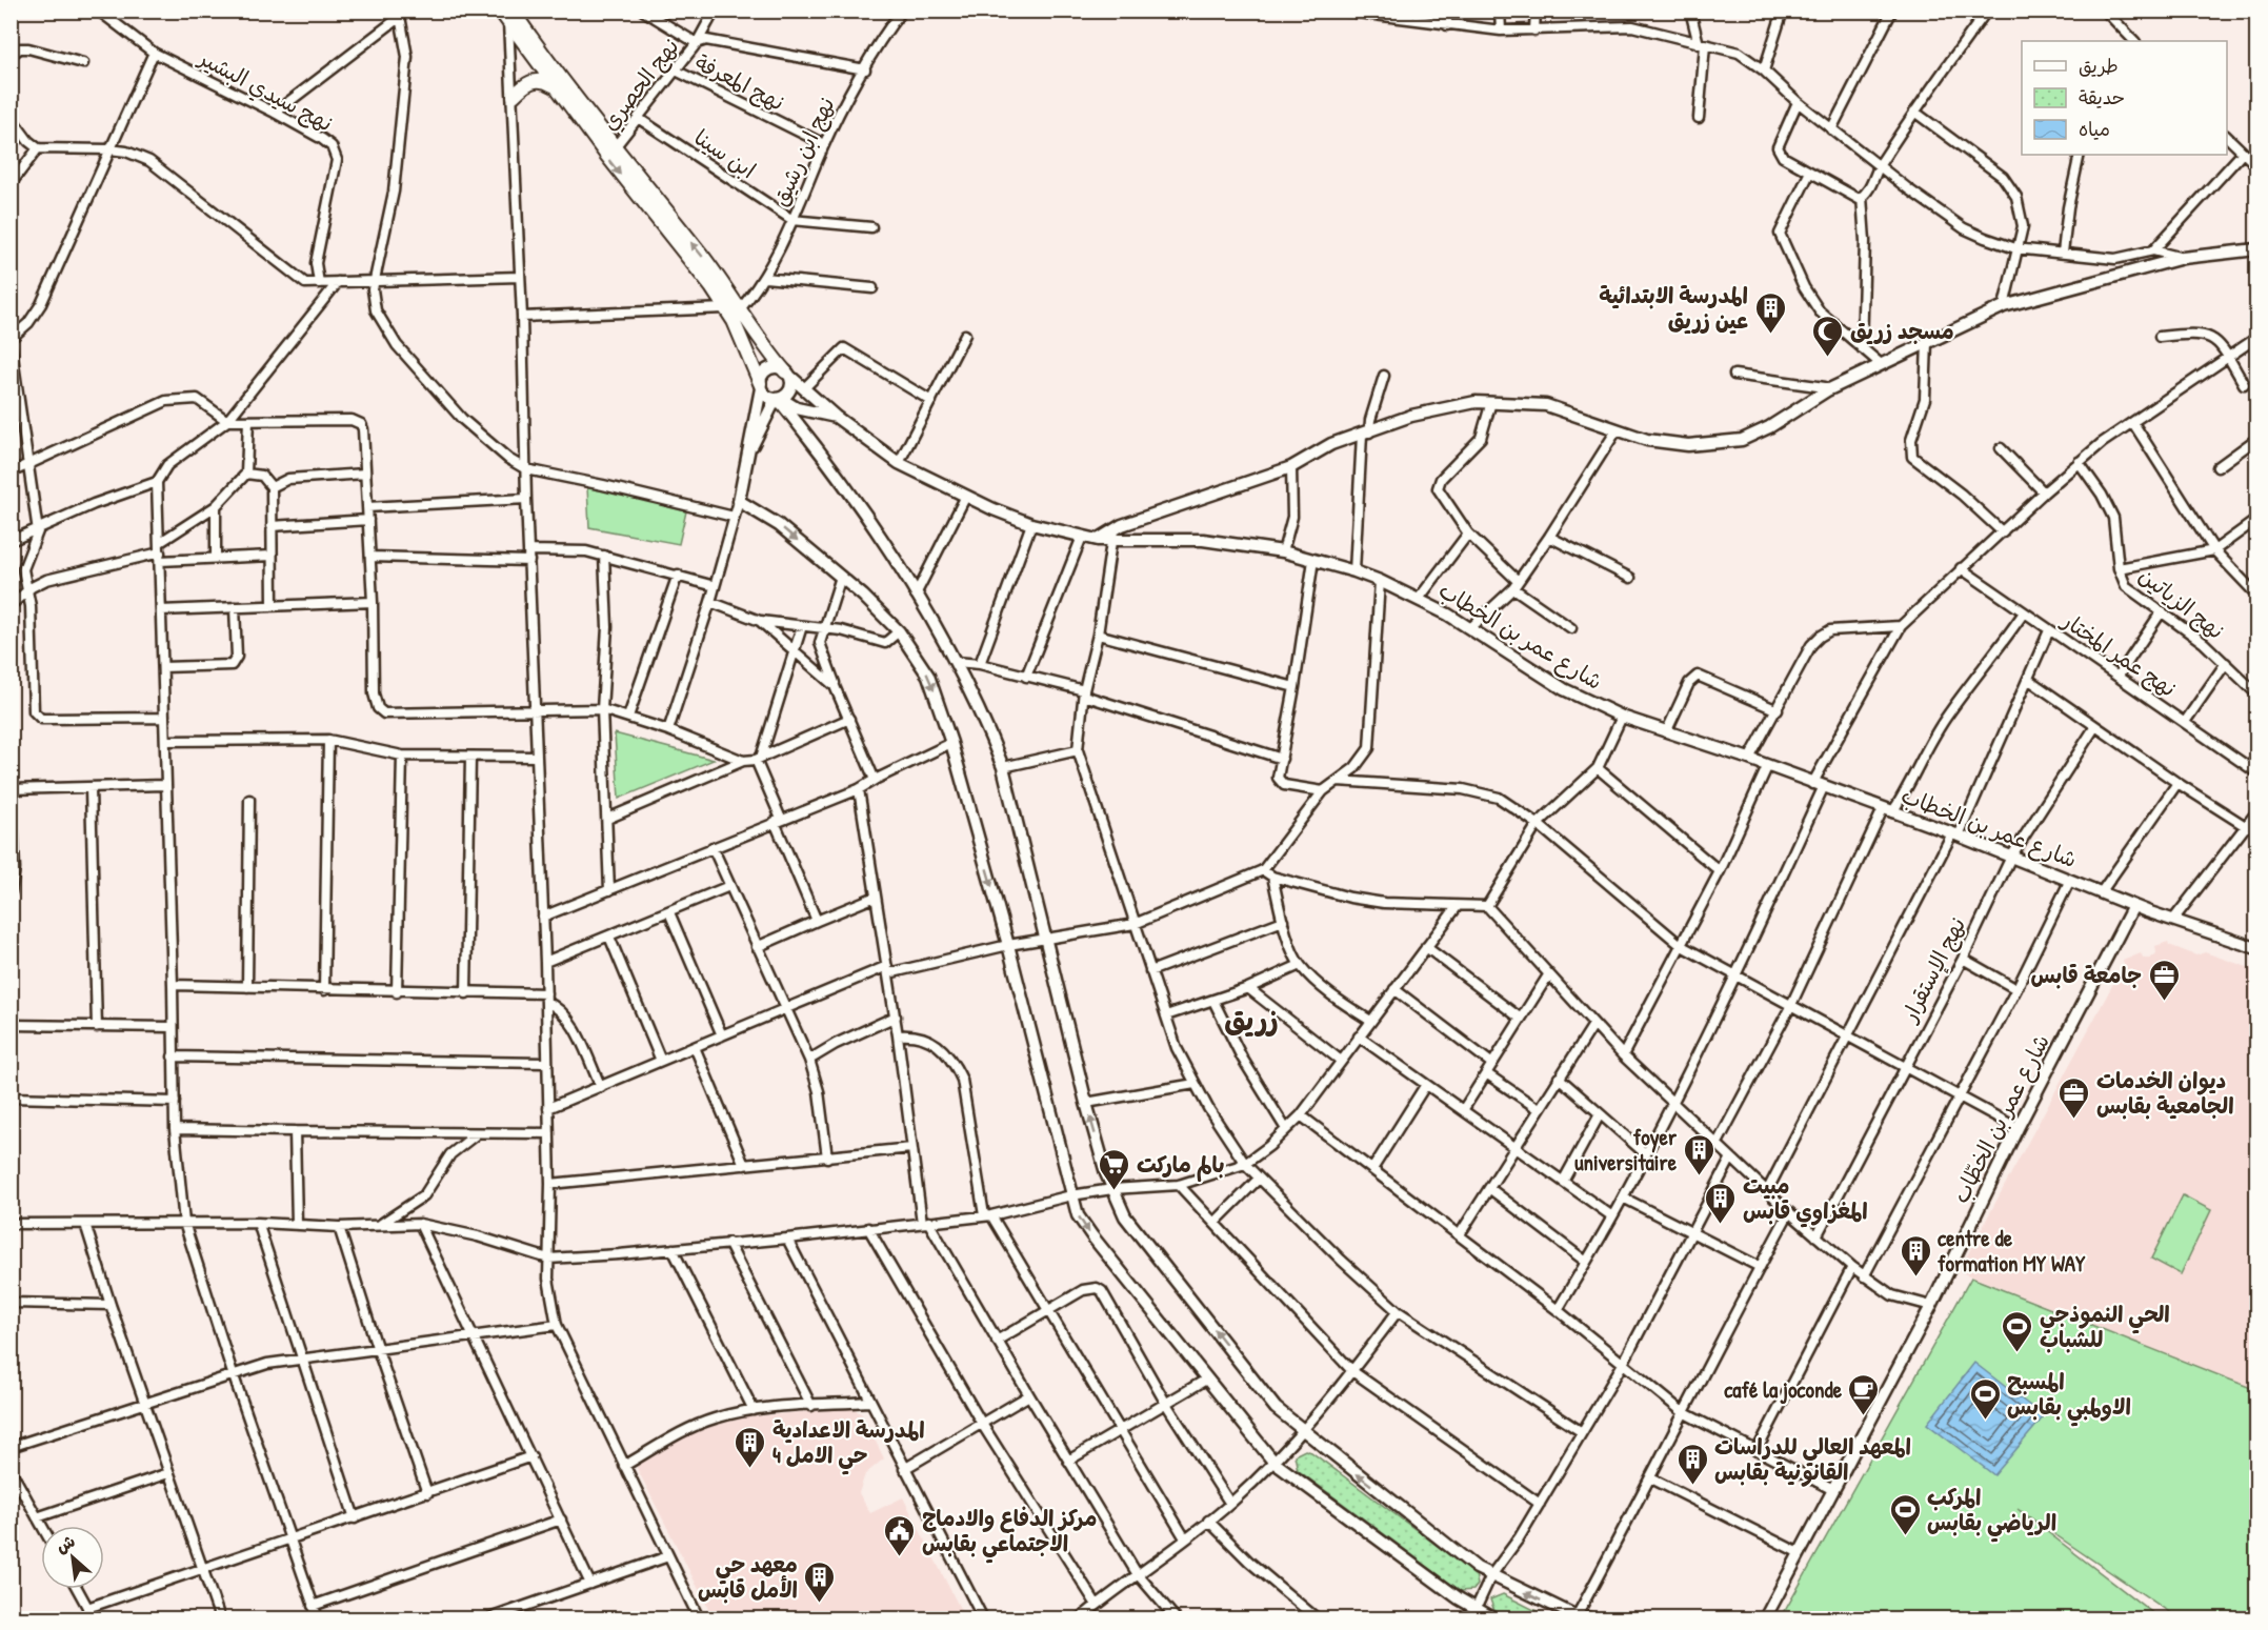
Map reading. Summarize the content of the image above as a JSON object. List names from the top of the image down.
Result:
{
  "streets": {
    "street": [
      "نهج المعرفة",
      "نهج الحصري",
      "نهج سيدي البشير",
      "نهج ابن رشيق",
      "ابن سينا",
      "نهج الزياتين",
      "شارع عمر بن الخطاب",
      "نهج عمر المختار",
      "نهج الإستقرار",
      "شارع عمر بن الخطّاب"
    ]
  },
  "crossings": [
    ["نهج المعرفة", "نهج الحصري"],
    ["نهج المعرفة", "نهج ابن رشيق"],
    ["نهج الحصري", "ابن سينا"],
    ["نهج ابن رشيق", "ابن سينا"],
    ["شارع عمر بن الخطاب", "نهج الإستقرار"],
    ["شارع عمر بن الخطاب", "شارع عمر بن الخطّاب"]
  ],
  "districts": ["زريق"],
  "places": {
    "building": [
      "المدرسة الابتدائية عين زريق",
      "foyer universitaire",
      "مبيت المغزاوي قابس",
      "centre de formation MY WAY",
      "المدرسة الاعدادية حي الامل 4",
      "المعهد العالي للدراسات القانونية بقابس",
      "معهد حي الأمل قابس"
    ],
    "mosque": ["مسجد زريق"],
    "office": ["جامعة قابس", "ديوان الخدمات الجامعية بقابس"],
    "supermarket": ["بالم ماركت"],
    "sports": ["الحي النموذجي للشباب", "المسبح الاولمبي بقابس", "المركب الرياضي بقابس"],
    "cafe": ["café la joconde"],
    "public building": ["مركز الدفاع والادماج الاجتماعي بقابس"]
  },
  "legend": ["طريق", "حديقة", "مياه"],
  "north": "top left"
}
